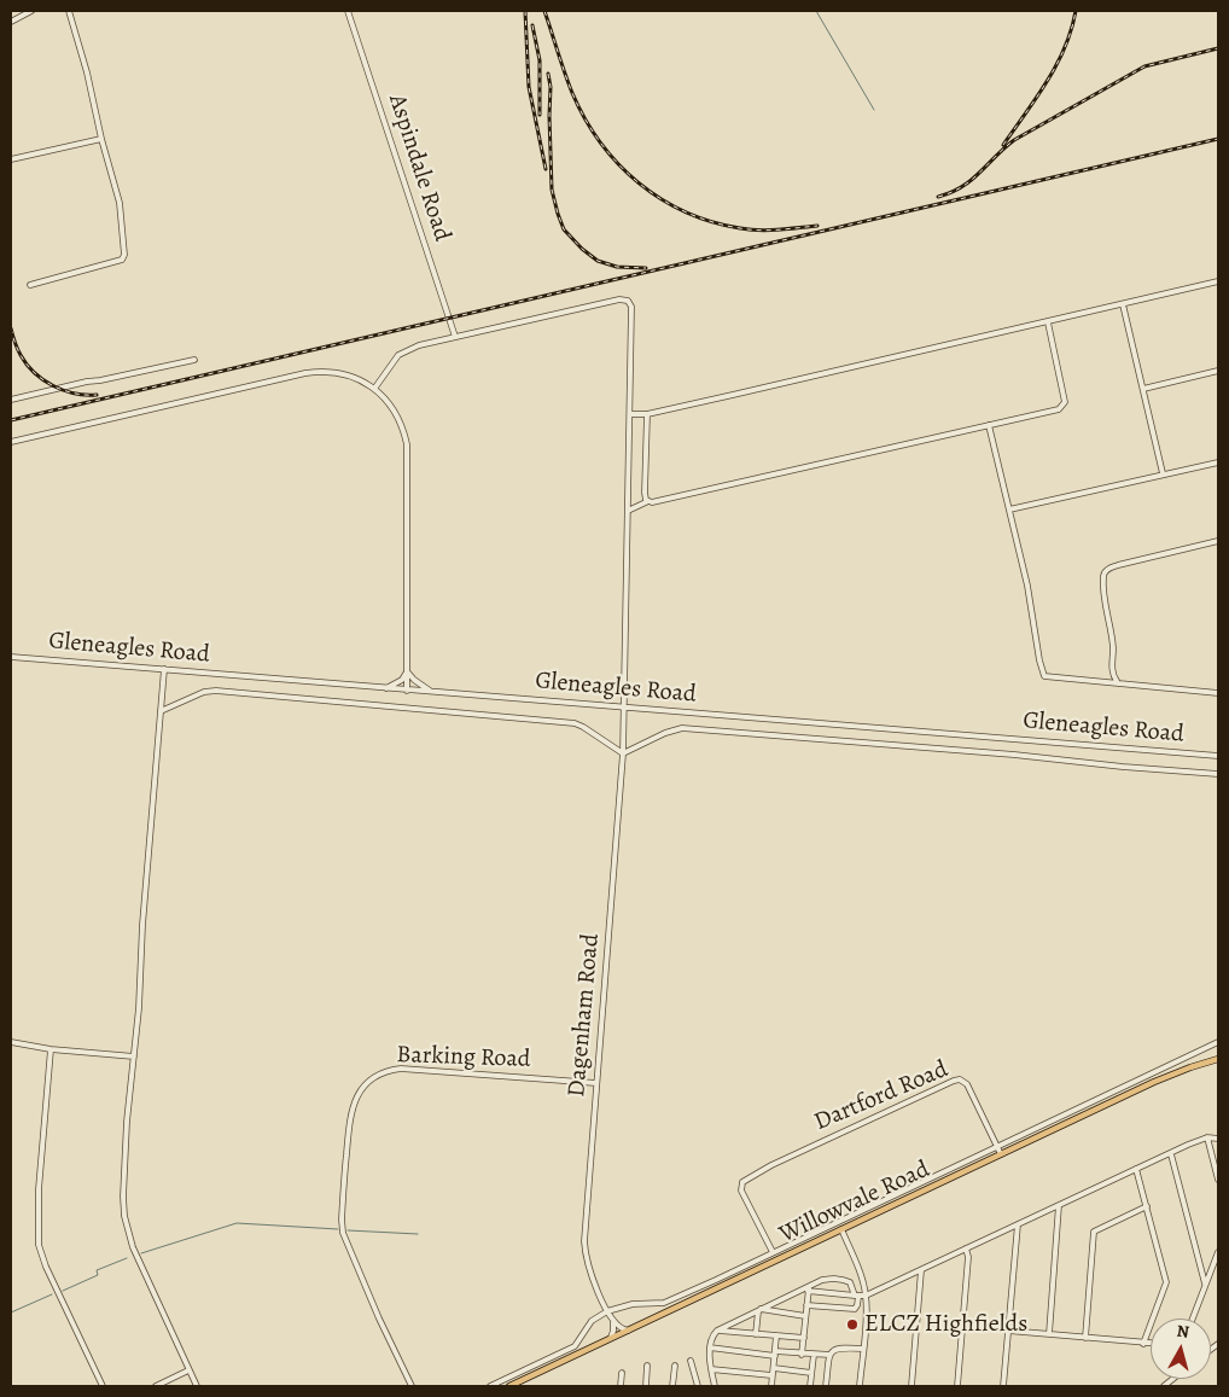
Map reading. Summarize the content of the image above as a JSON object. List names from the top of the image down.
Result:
{
  "streets": {
    "main road": ["Willowvale Road"],
    "street": [
      "Aspindale Road",
      "Gleneagles Road",
      "Dagenham Road",
      "Barking Road",
      "Dartford Road"
    ]
  },
  "crossings": [
    ["Aspindale Road", "Dagenham Road"],
    ["Gleneagles Road", "Dagenham Road"],
    ["Dagenham Road", "Barking Road"],
    ["Dartford Road", "Willowvale Road"]
  ],
  "places": ["ELCZ Highfields"],
  "north": "top"
}
